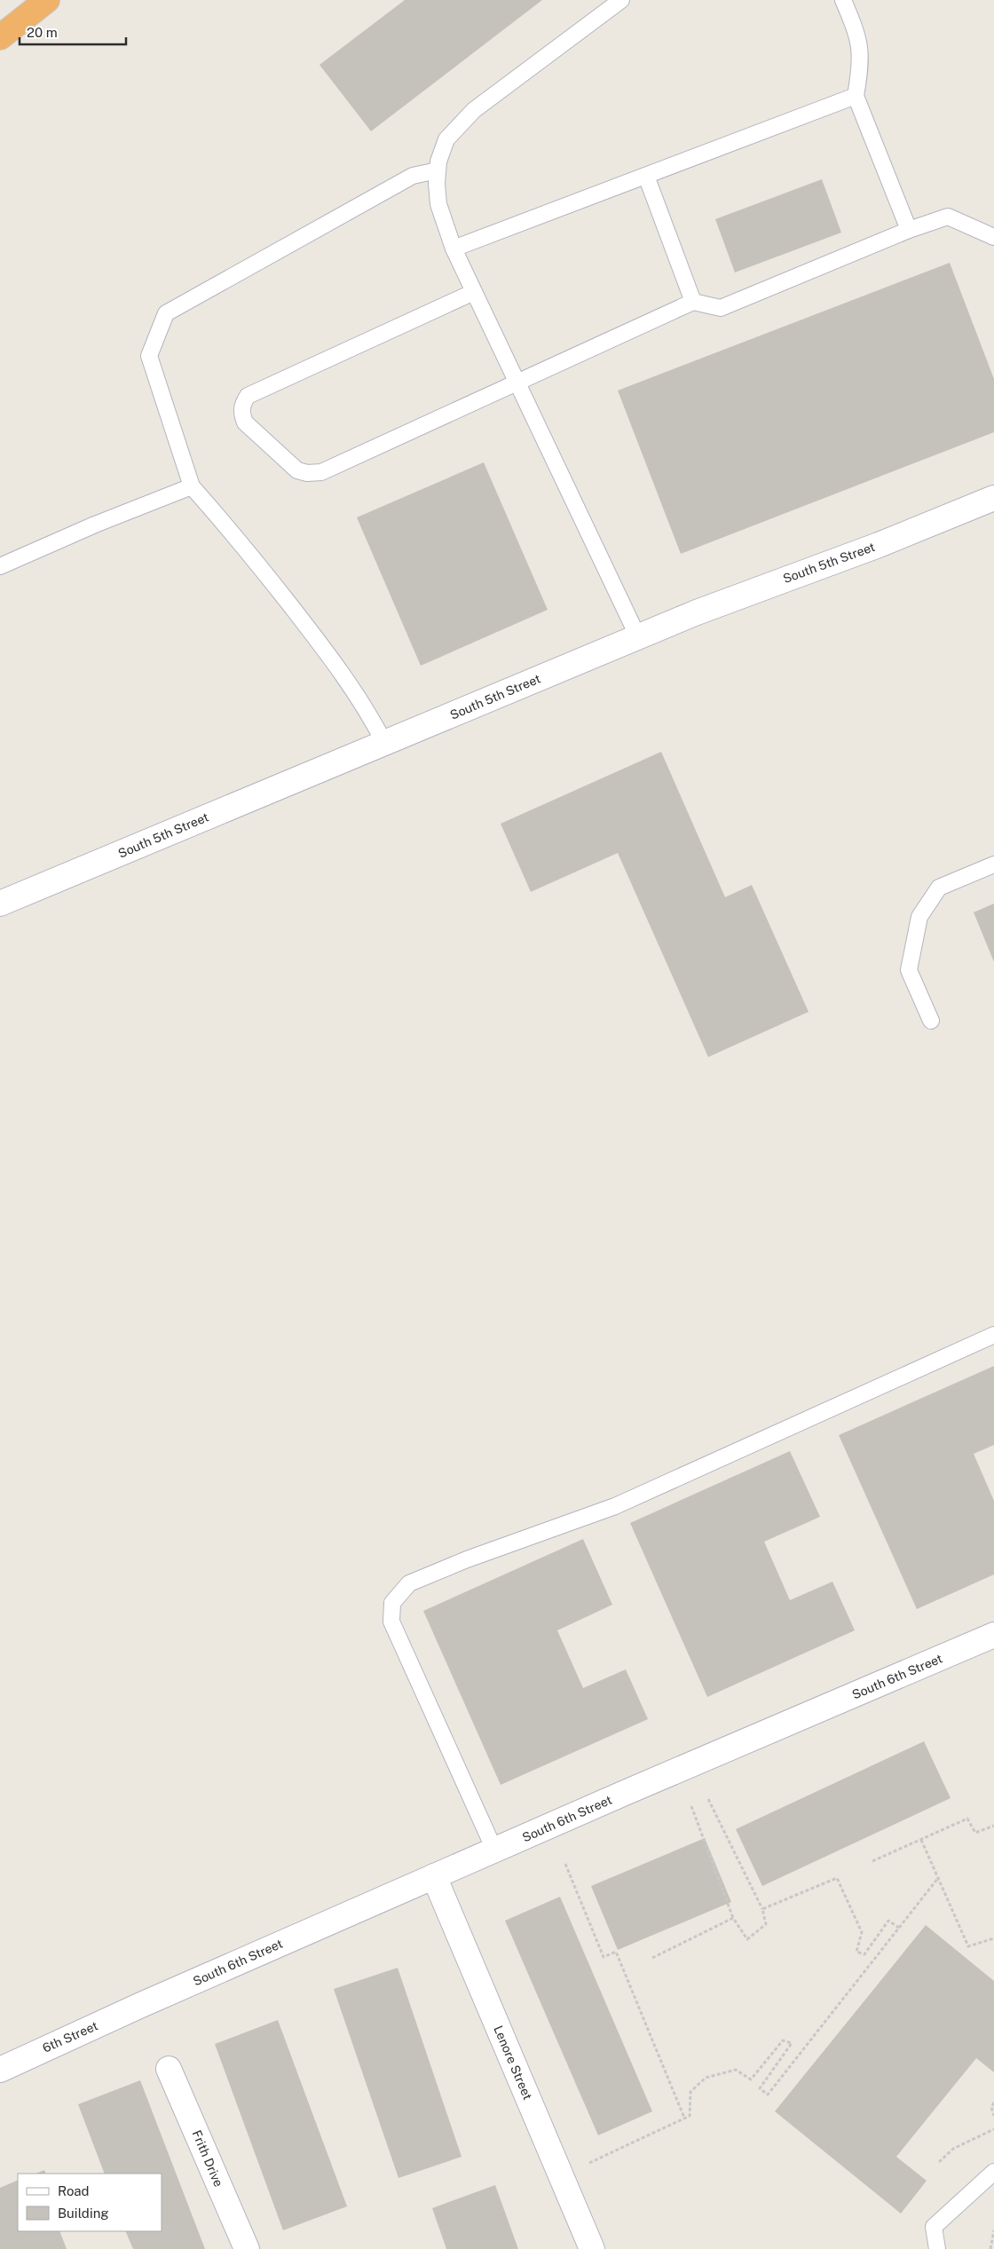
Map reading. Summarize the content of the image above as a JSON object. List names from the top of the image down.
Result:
{
  "streets": {
    "street": [
      "South 5th Street",
      "South 6th Street",
      "6th Street",
      "Lenore Street",
      "Frith Drive"
    ]
  },
  "crossings": [
    ["South 6th Street", "6th Street"],
    ["South 6th Street", "Lenore Street"]
  ],
  "legend": ["Road", "Building"],
  "scale_bar": "20 m"
}
